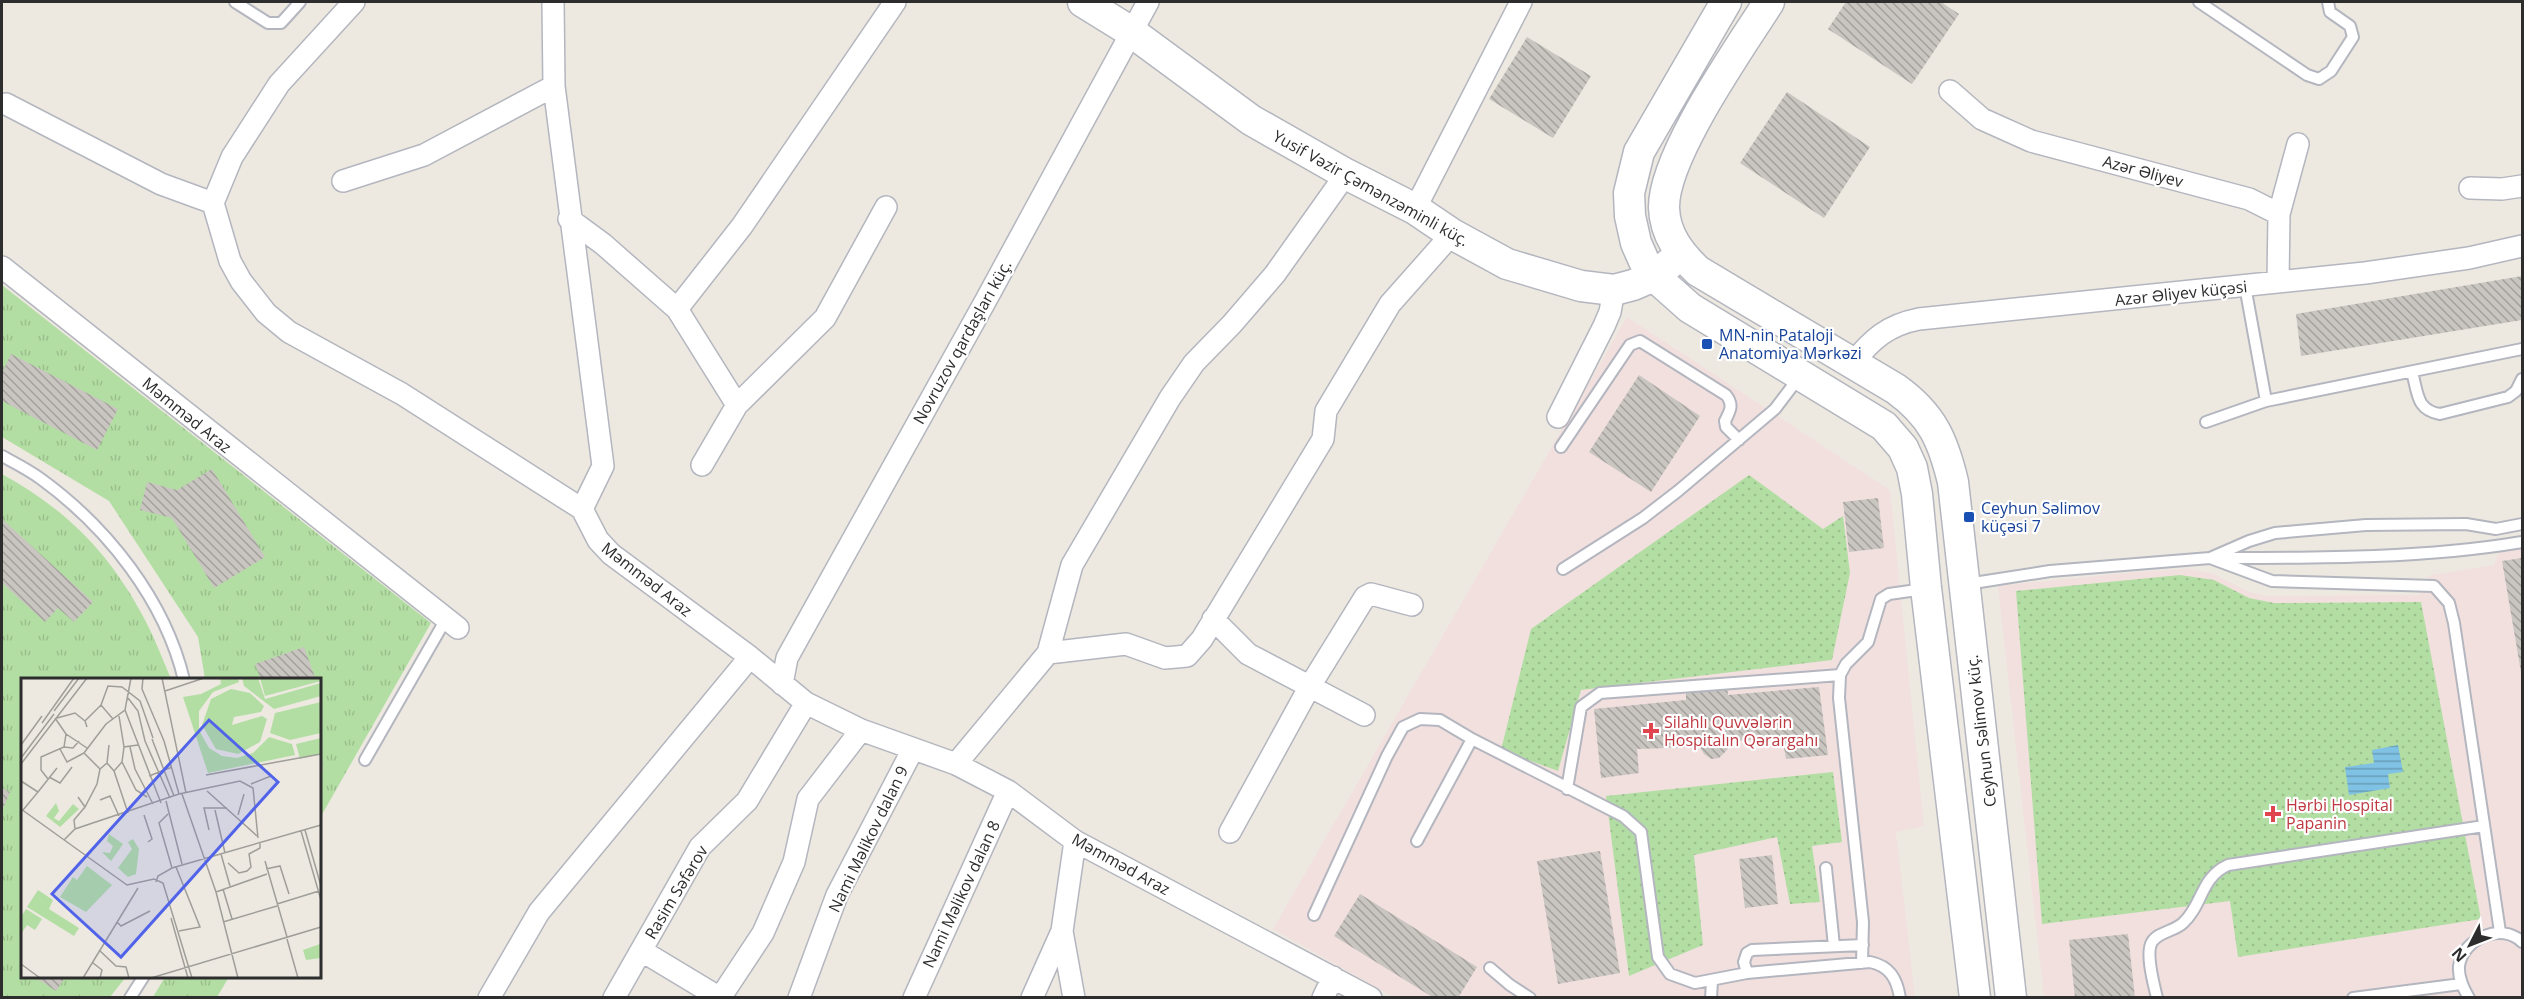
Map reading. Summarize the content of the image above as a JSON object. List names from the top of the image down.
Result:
{
  "streets": {
    "main road": ["Yusif Vəzir Çəmənzəminli küç.", "Ceyhun Səlimov küç."],
    "street": [
      "Azər Əliyev",
      "Azər Əliyev küçəsi",
      "Novruzov qardaşları küç.",
      "Məmməd Araz",
      "Nami Məlikov dalan 9",
      "Rasim Səfərov",
      "Nami Məlikov dalan 8"
    ]
  },
  "crossings": [
    ["Yusif Vəzir Çəmənzəminli küç.", "Novruzov qardaşları küç."],
    ["Yusif Vəzir Çəmənzəminli küç.", "Ceyhun Səlimov küç."],
    ["Azər Əliyev küçəsi", "Ceyhun Səlimov küç."],
    ["Novruzov qardaşları küç.", "Məmməd Araz"],
    ["Məmməd Araz", "Nami Məlikov dalan 9"],
    ["Məmməd Araz", "Rasim Səfərov"],
    ["Məmməd Araz", "Nami Məlikov dalan 8"]
  ],
  "places": {
    "transit": ["MN-nin Pataloji Anatomiya Mərkəzi", "Ceyhun Səlimov küçəsi 7"],
    "health": ["Silahlı Quvvələrin Hospitalın Qərargahı", "Hərbi Hospital Papanin"]
  },
  "north": "bottom left"
}
